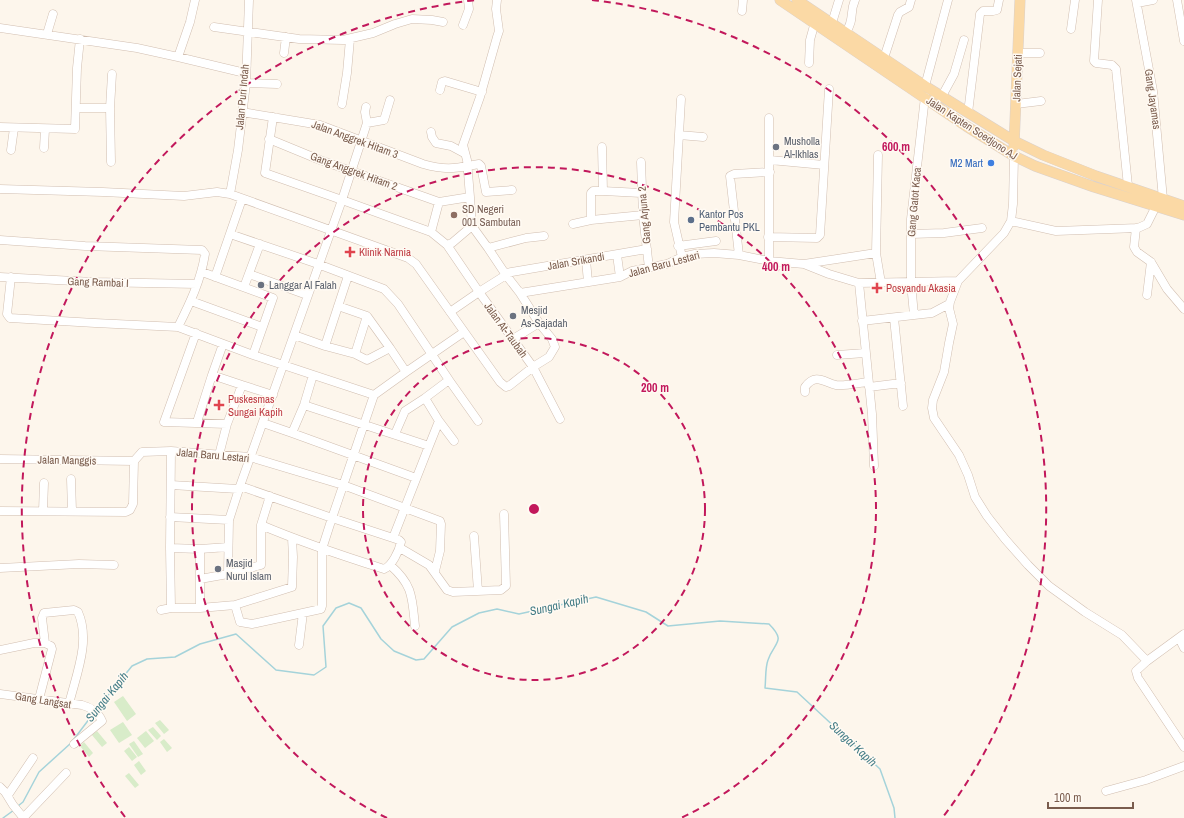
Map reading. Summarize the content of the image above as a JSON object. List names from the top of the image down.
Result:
{
  "streets": {
    "main road": ["Jalan Sejati", "Jalan Kapten Soedjono AJ"],
    "street": [
      "Jalan Puri Indah",
      "Gang Jayamas",
      "Jalan Anggrek Hitam 3",
      "Gang Anggrek Hitam 2",
      "Gang Gatot Kaca",
      "Gang Arjuna 2",
      "Jalan Srikandi",
      "Jalan Baru Lestari",
      "Gang Rambai I",
      "Jalan At-Taubah",
      "Jalan Manggis",
      "Gang Langsat"
    ]
  },
  "crossings": [
    ["Jalan Sejati", "Jalan Kapten Soedjono AJ"],
    ["Jalan Puri Indah", "Jalan Anggrek Hitam 3"],
    ["Gang Jayamas", "Jalan Kapten Soedjono AJ"],
    ["Jalan Kapten Soedjono AJ", "Gang Gatot Kaca"],
    ["Gang Anggrek Hitam 2", "Jalan At-Taubah"],
    ["Gang Gatot Kaca", "Jalan Baru Lestari"],
    ["Gang Arjuna 2", "Jalan Srikandi"],
    ["Gang Arjuna 2", "Jalan Baru Lestari"],
    ["Jalan Baru Lestari", "Jalan Manggis"]
  ],
  "water": ["Sungai Kapih"],
  "places": {
    "other": [
      "Musholla Al-Ikhlas",
      "M2 Mart",
      "SD Negeri 001 Sambutan",
      "Kantor Pos Pembantu PKL",
      "Langgar Al Falah",
      "Mesjid As-Sajadah",
      "Masjid Nurul Islam"
    ],
    "health": ["Klinik Narnia", "Posyandu Akasia", "Puskesmas Sungai Kapih"]
  },
  "scale_bar": "100 m",
  "rings": ["600 m", "400 m", "200 m"]
}
